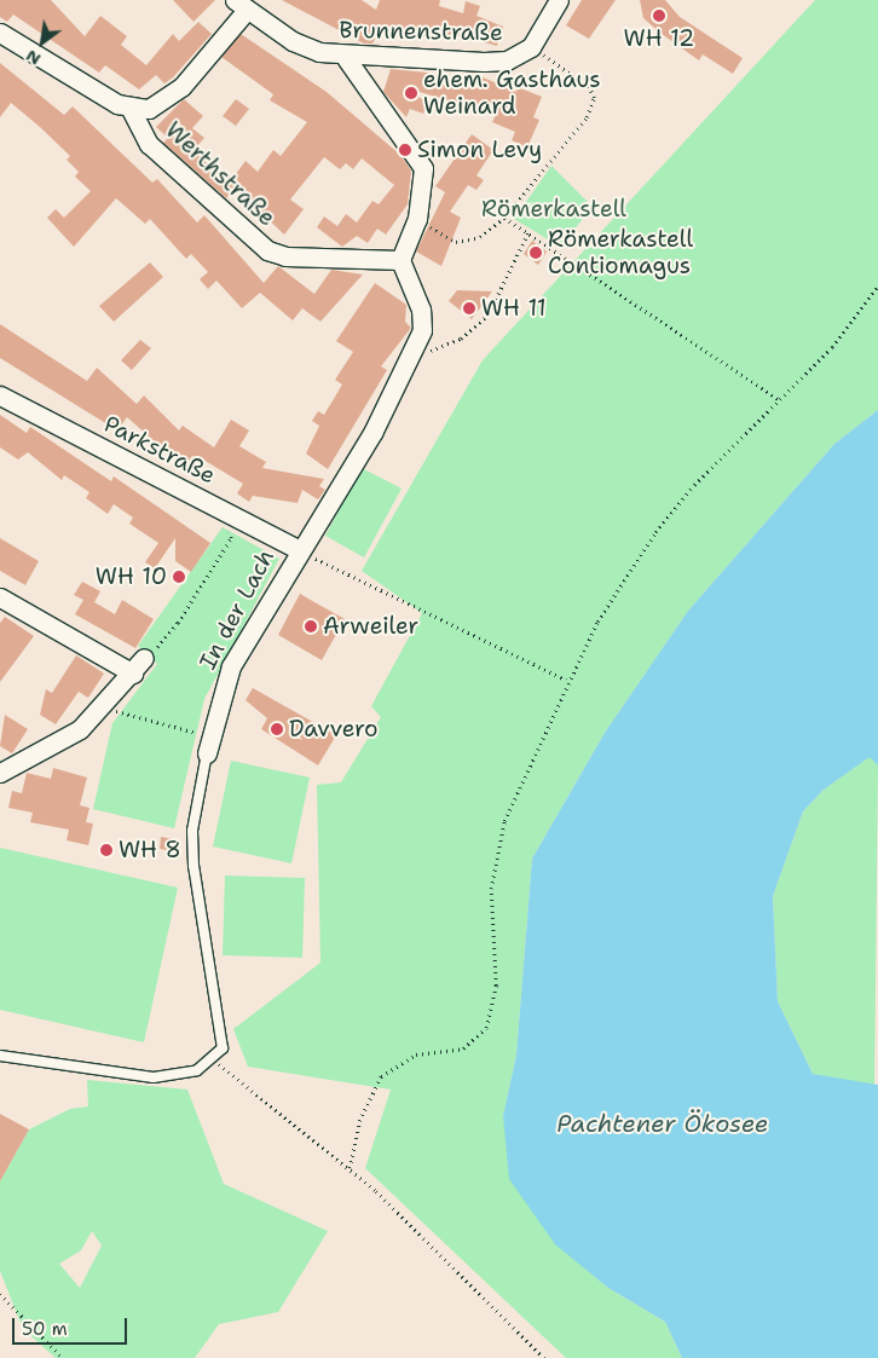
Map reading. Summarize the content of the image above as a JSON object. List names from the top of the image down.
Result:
{
  "streets": {
    "street": [
      "Brunnenstraße",
      "Werthstraße",
      "Parkstraße",
      "In der Lach"
    ]
  },
  "crossings": [
    ["Werthstraße", "In der Lach"],
    ["Parkstraße", "In der Lach"]
  ],
  "water": ["Pachtener Ökosee"],
  "parks": ["Römerkastell"],
  "places": [
    "WH 12",
    "ehem. Gasthaus Weinard",
    "Simon Levy",
    "Römerkastell Contiomagus",
    "WH 11",
    "WH 10",
    "Arweiler",
    "Davvero",
    "WH 8"
  ],
  "scale_bar": "50 m",
  "north": "bottom left"
}
